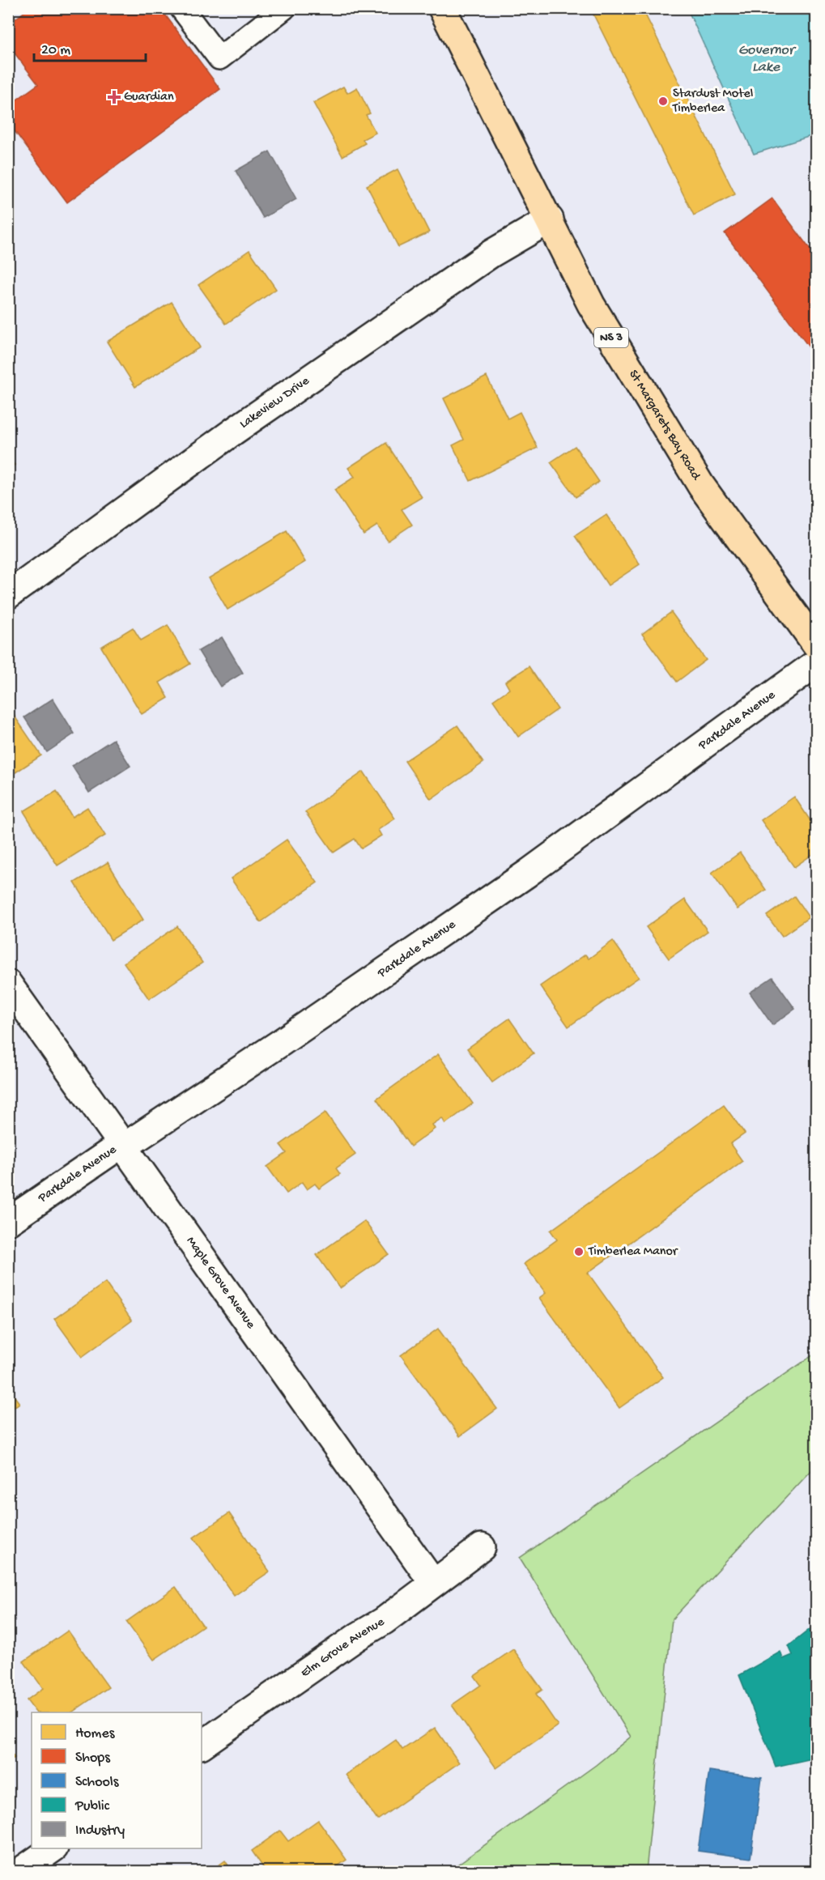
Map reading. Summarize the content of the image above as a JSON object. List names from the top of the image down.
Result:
{
  "streets": {
    "main road": ["NS 3", "St Margarets Bay Road"],
    "street": [
      "Lakeview Drive",
      "Parkdale Avenue",
      "Maple Grove Avenue",
      "Elm Grove Avenue"
    ]
  },
  "crossings": [
    ["Lakeview Drive", "St Margarets Bay Road"],
    ["Parkdale Avenue", "Maple Grove Avenue"],
    ["Maple Grove Avenue", "Elm Grove Avenue"]
  ],
  "water": ["Governor Lake"],
  "places": {
    "health": ["Guardian"],
    "other": ["Stardust Motel Timberlea", "Timberlea Manor"]
  },
  "legend": [
    "Homes",
    "Shops",
    "Schools",
    "Public",
    "Industry"
  ],
  "scale_bar": "20 m"
}
